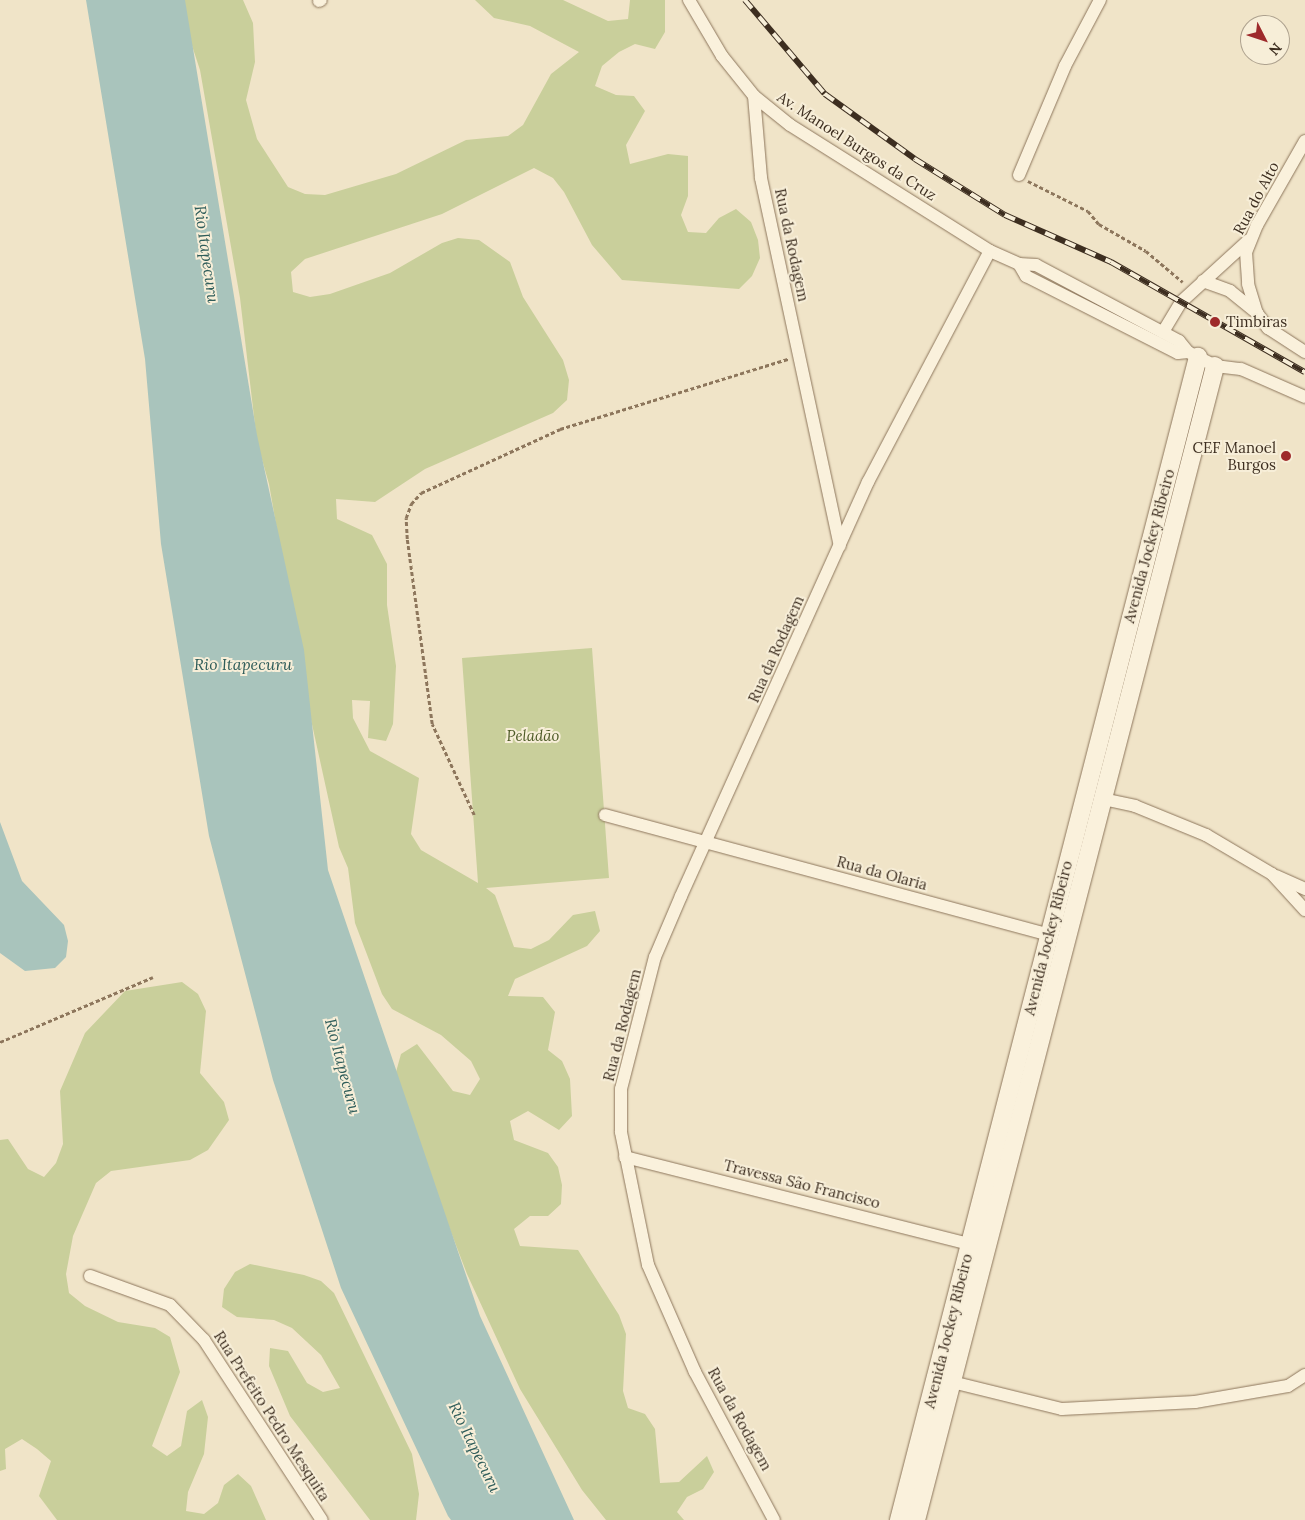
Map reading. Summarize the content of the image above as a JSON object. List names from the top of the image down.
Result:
{
  "streets": {
    "street": [
      "Av. Manoel Burgos da Cruz",
      "Rua do Alto",
      "Rua da Rodagem",
      "Avenida Jockey Ribeiro",
      "Rua da Olaria",
      "Travessa São Francisco",
      "Rua Prefeito Pedro Mesquita"
    ]
  },
  "crossings": [
    ["Av. Manoel Burgos da Cruz", "Rua da Rodagem"],
    ["Rua da Rodagem", "Rua da Olaria"],
    ["Rua da Rodagem", "Travessa São Francisco"],
    ["Avenida Jockey Ribeiro", "Rua da Olaria"],
    ["Avenida Jockey Ribeiro", "Travessa São Francisco"]
  ],
  "water": ["Rio Itapecuru"],
  "parks": ["Peladão"],
  "places": ["Timbiras", "CEF Manoel Burgos"],
  "north": "bottom right"
}
